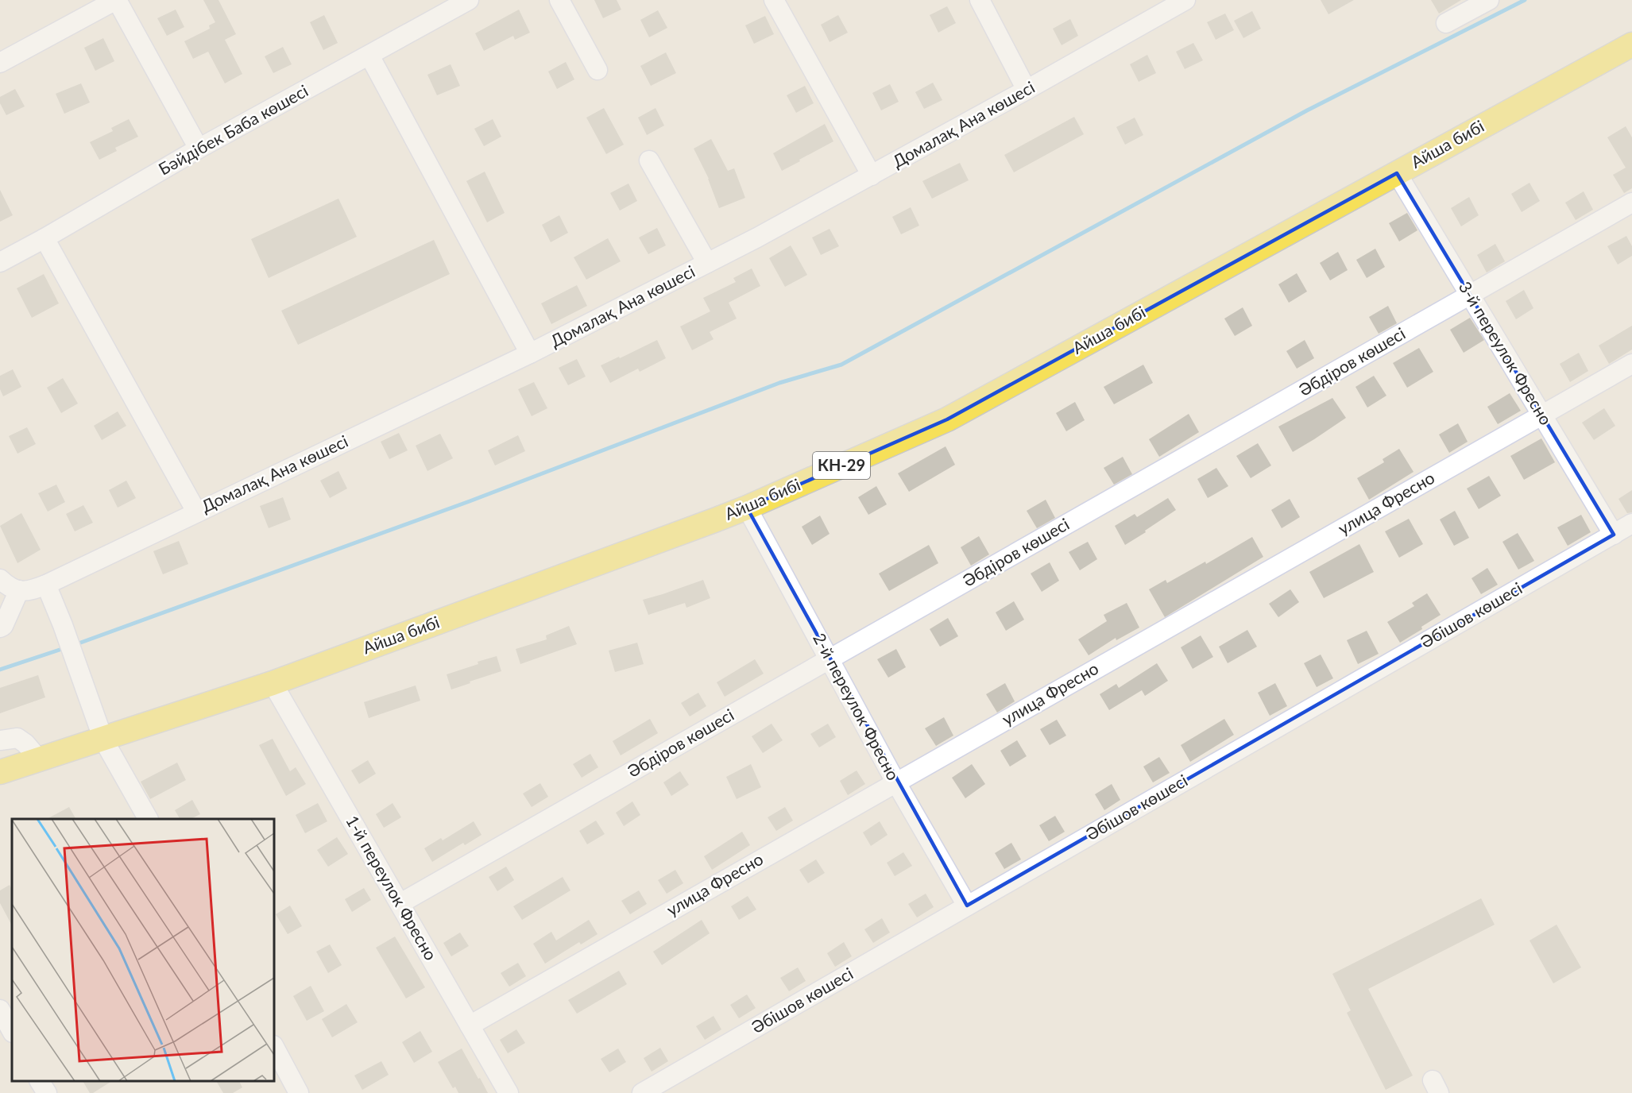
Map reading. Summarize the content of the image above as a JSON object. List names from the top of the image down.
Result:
{
  "streets": {
    "main road": ["Айша бибі", "КН-29"],
    "street": [
      "Домалақ Ана көшесі",
      "Бәйдібек Баба көшесі",
      "3-й переулок Фресно",
      "Әбдіров көшесі",
      "улица Фресно",
      "Әбішов көшесі",
      "2-й переулок Фресно",
      "1-й переулок Фресно"
    ]
  },
  "crossings": [
    ["Айша бибі", "3-й переулок Фресно"],
    ["Айша бибі", "2-й переулок Фресно"],
    ["Айша бибі", "1-й переулок Фресно"],
    ["3-й переулок Фресно", "Әбдіров көшесі"],
    ["3-й переулок Фресно", "улица Фресно"],
    ["3-й переулок Фресно", "Әбішов көшесі"],
    ["Әбдіров көшесі", "2-й переулок Фресно"],
    ["Әбдіров көшесі", "1-й переулок Фресно"],
    ["улица Фресно", "2-й переулок Фресно"],
    ["улица Фресно", "1-й переулок Фресно"],
    ["Әбішов көшесі", "2-й переулок Фресно"]
  ]
}
